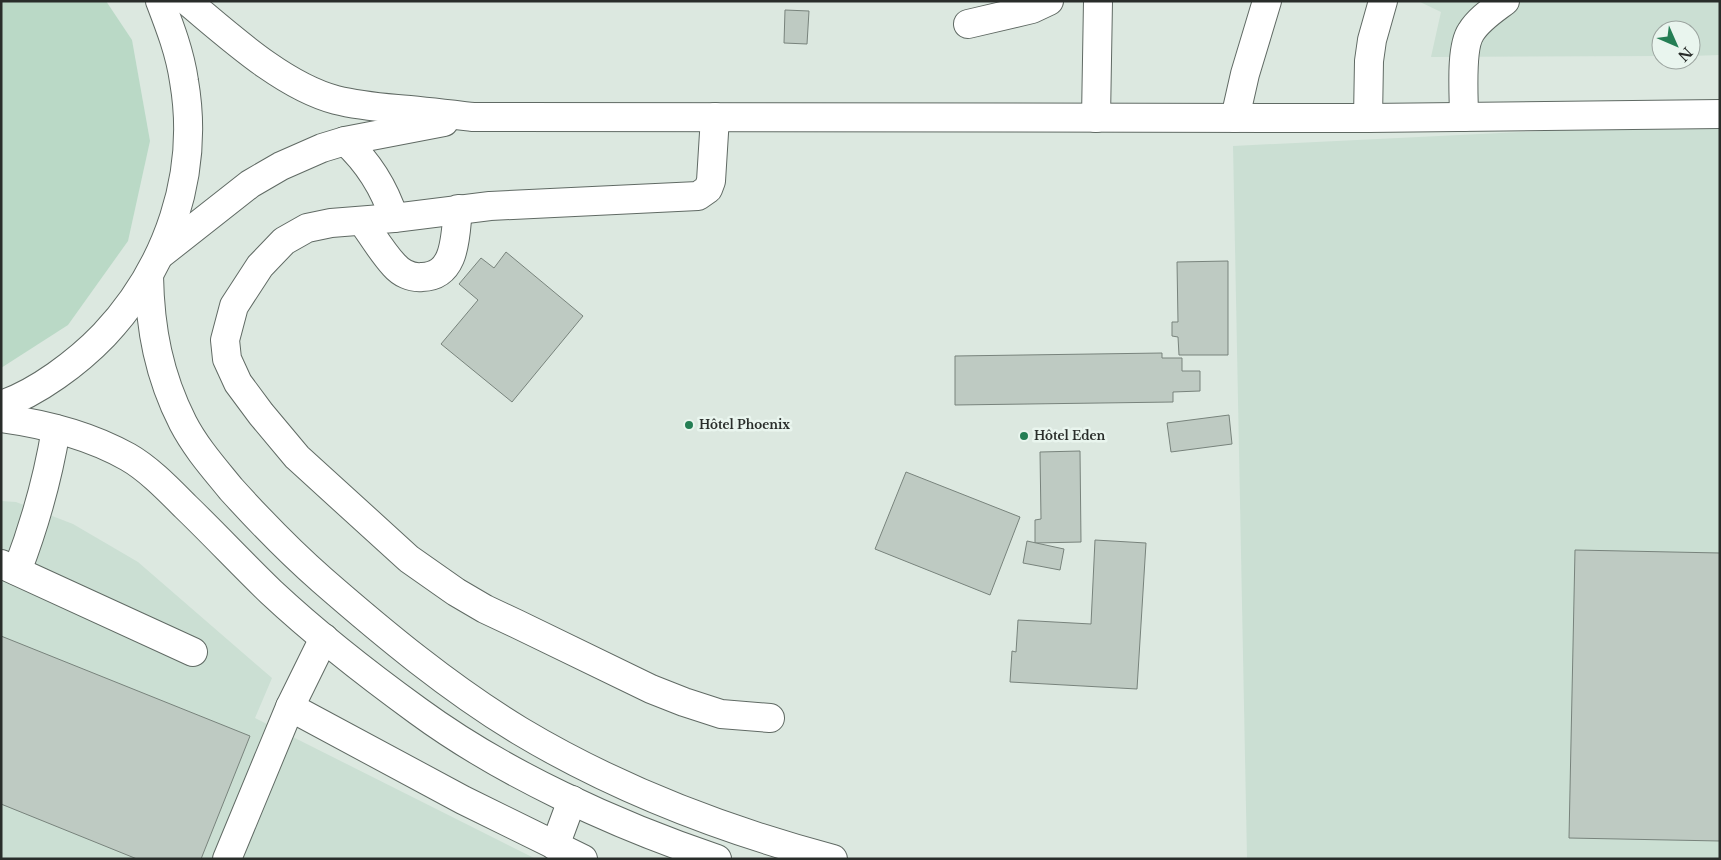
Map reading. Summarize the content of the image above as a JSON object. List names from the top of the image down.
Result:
{
  "places": ["Hôtel Phoenix", "Hôtel Eden"],
  "north": "bottom right"
}
